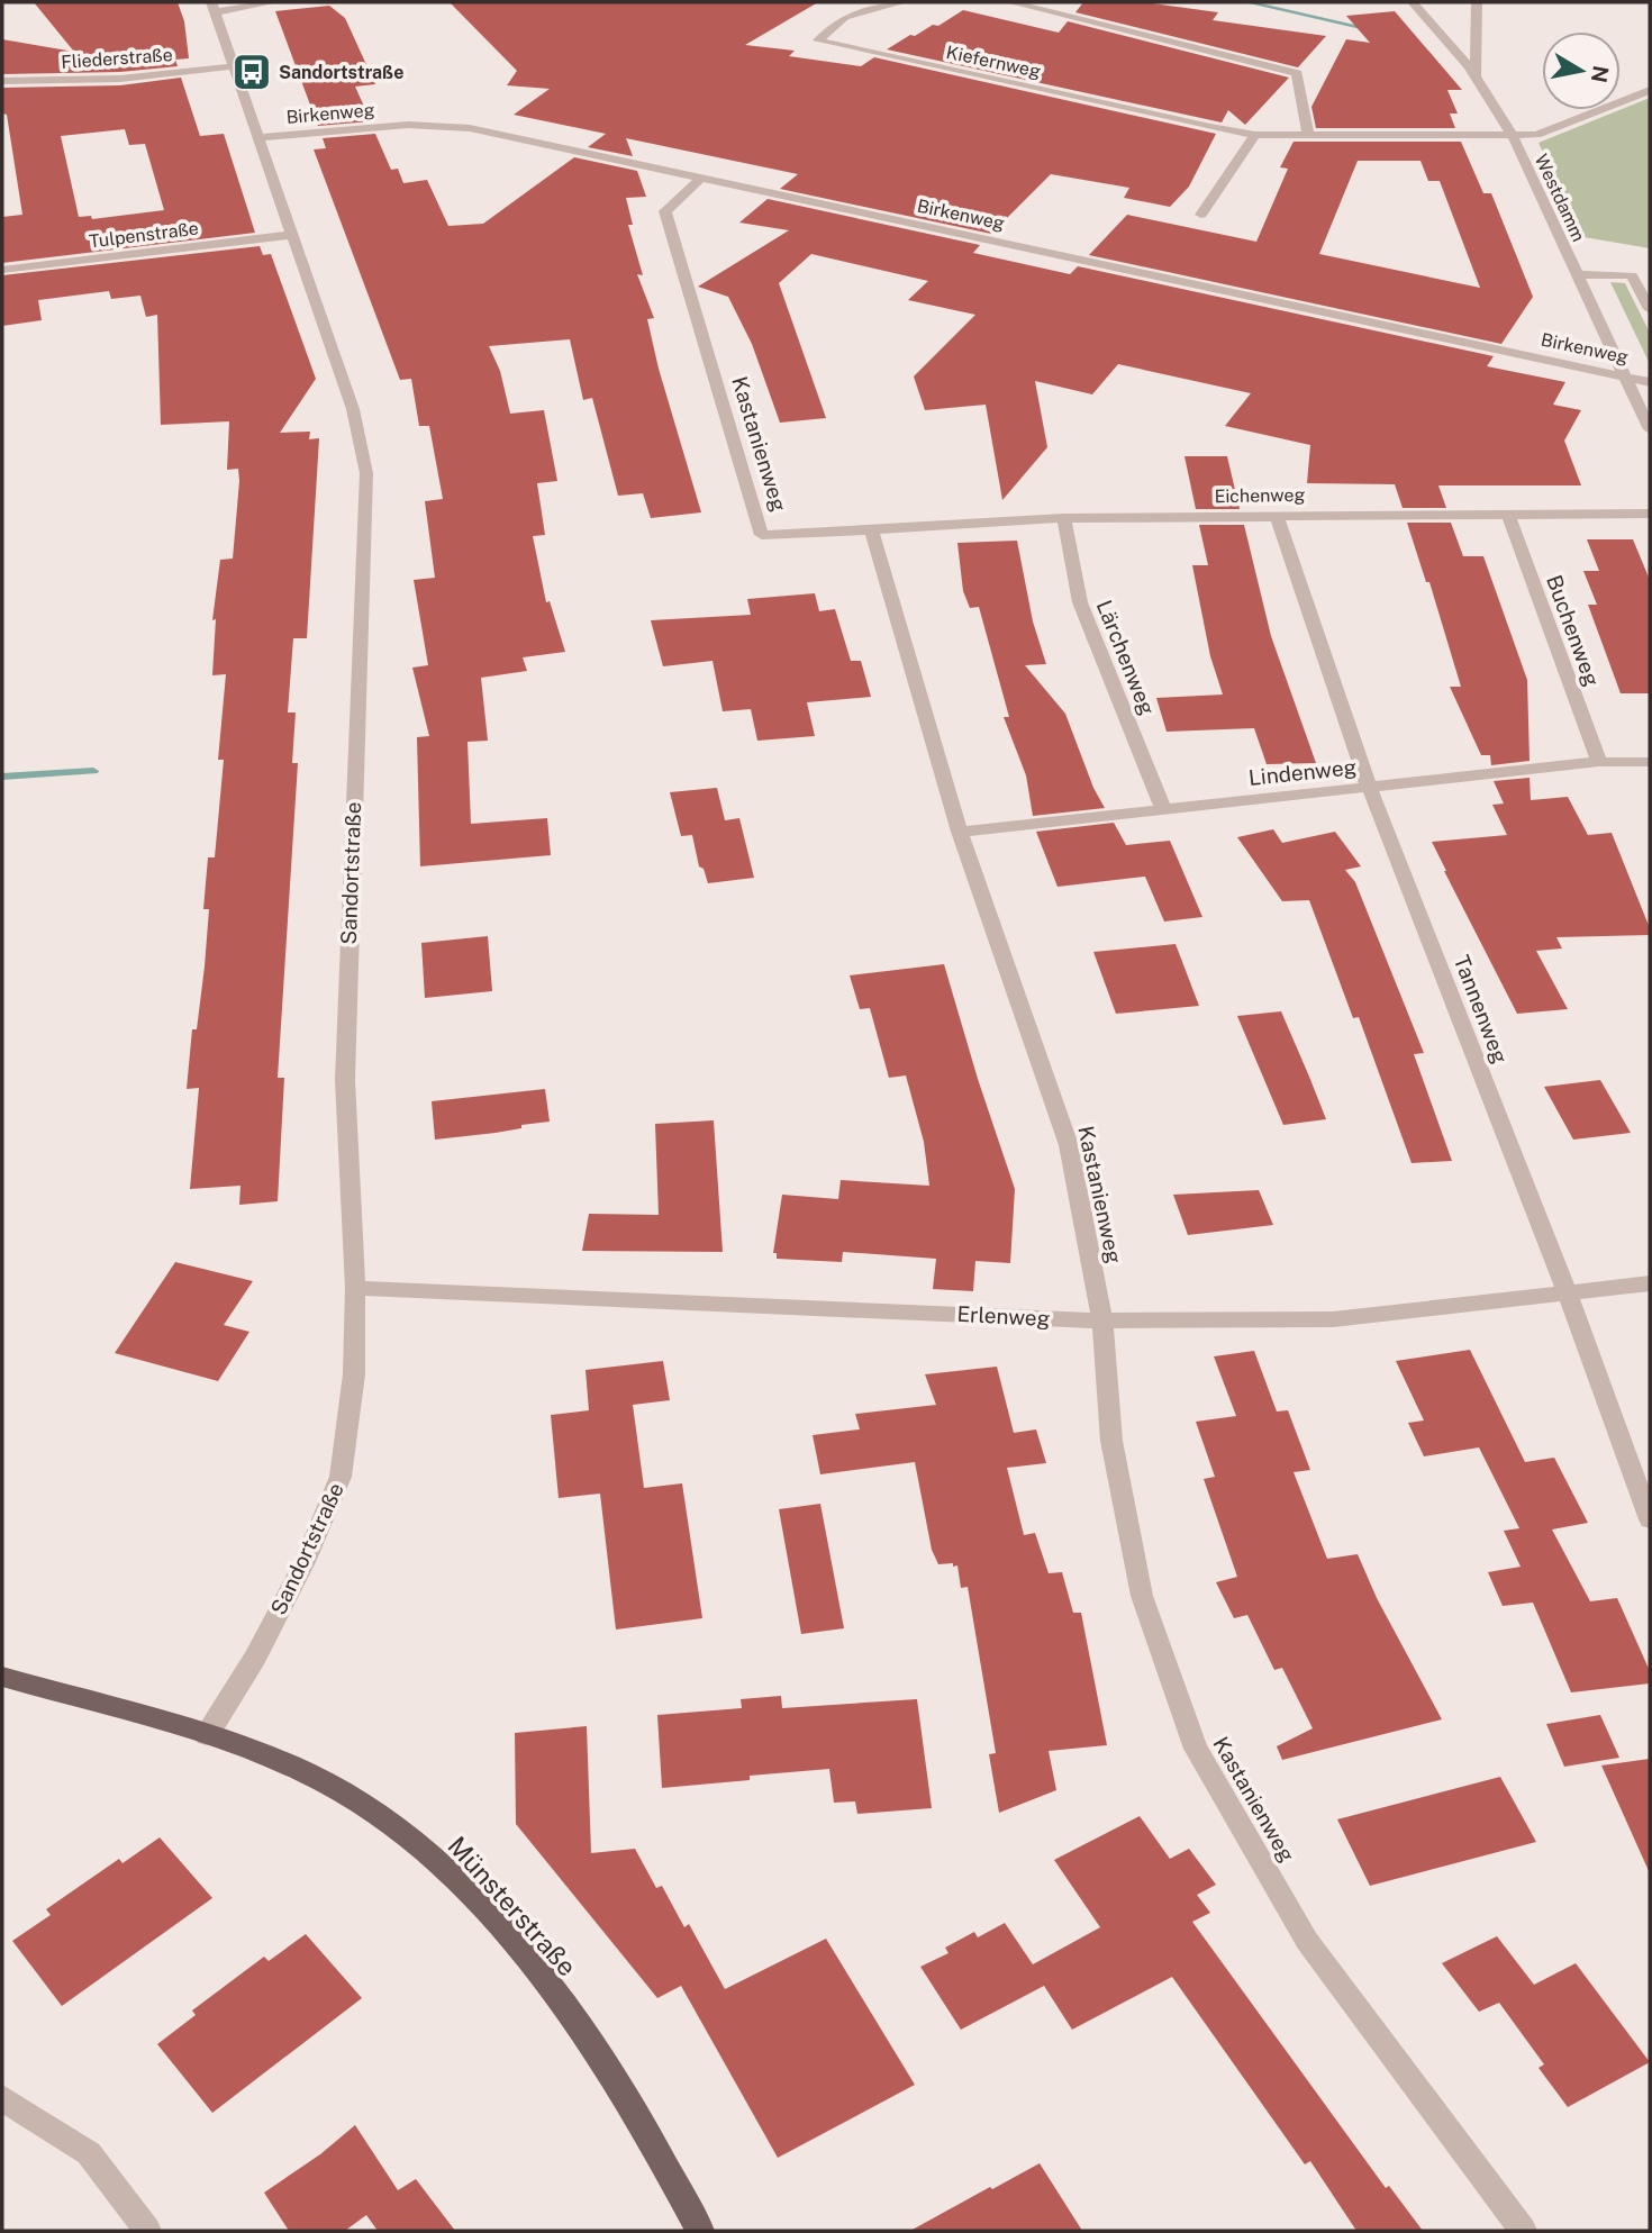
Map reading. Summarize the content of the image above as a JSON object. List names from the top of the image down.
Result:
{
  "streets": {
    "main road": ["Münsterstraße"],
    "street": [
      "Fliederstraße",
      "Kiefernweg",
      "Birkenweg",
      "Westdamm",
      "Tulpenstraße",
      "Kastanienweg",
      "Eichenweg",
      "Buchenweg",
      "Lärchenweg",
      "Lindenweg",
      "Sandortstraße",
      "Tannenweg",
      "Erlenweg"
    ]
  },
  "crossings": [
    ["Fliederstraße", "Sandortstraße"],
    ["Kiefernweg", "Westdamm"],
    ["Birkenweg", "Westdamm"],
    ["Birkenweg", "Kastanienweg"],
    ["Birkenweg", "Sandortstraße"],
    ["Tulpenstraße", "Sandortstraße"],
    ["Kastanienweg", "Eichenweg"],
    ["Kastanienweg", "Lindenweg"],
    ["Kastanienweg", "Erlenweg"],
    ["Eichenweg", "Buchenweg"],
    ["Eichenweg", "Lärchenweg"],
    ["Eichenweg", "Tannenweg"],
    ["Buchenweg", "Lindenweg"],
    ["Lärchenweg", "Lindenweg"],
    ["Lindenweg", "Tannenweg"],
    ["Sandortstraße", "Erlenweg"],
    ["Sandortstraße", "Münsterstraße"],
    ["Tannenweg", "Erlenweg"]
  ],
  "places": {
    "bus stop": ["Sandortstraße"]
  },
  "north": "right"
}
